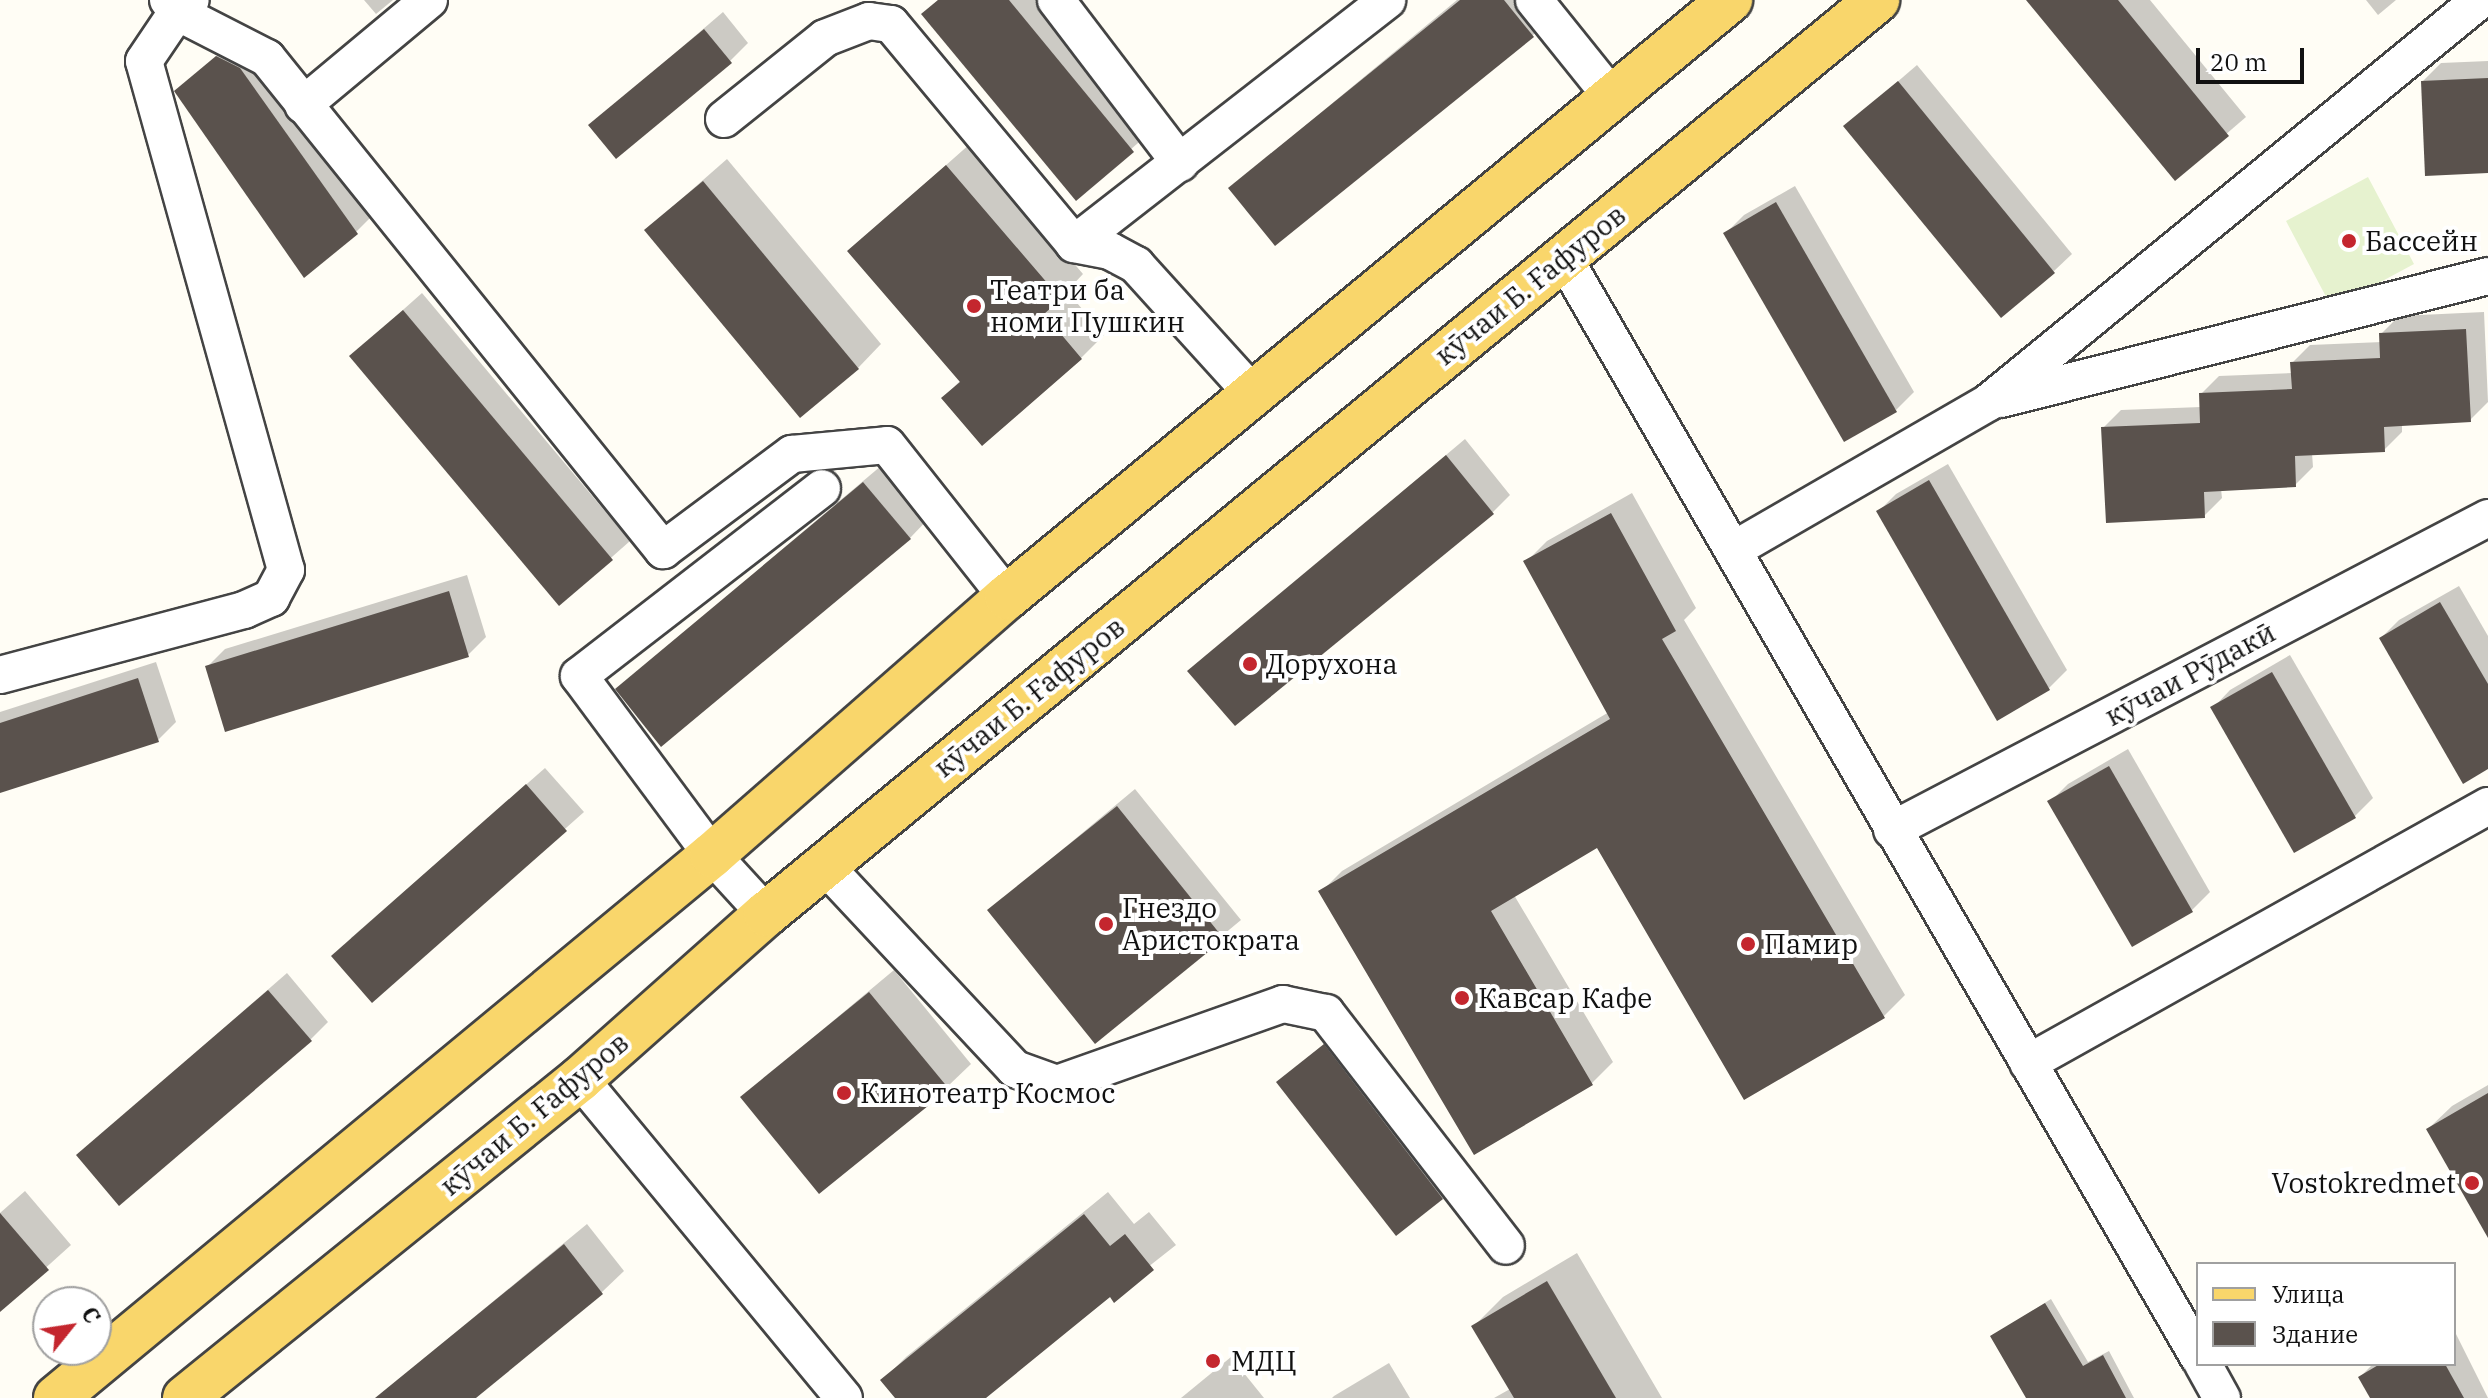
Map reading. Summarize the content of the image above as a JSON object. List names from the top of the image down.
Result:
{
  "streets": {
    "main road": ["кӯчаи Б. Ғафуров"],
    "street": ["кӯчаи Рӯдакӣ"]
  },
  "places": [
    "Бассейн",
    "Театри ба номи Пушкин",
    "Дорухона",
    "Гнездо Аристократа",
    "Памир",
    "Кавсар Кафе",
    "Кинотеатр Космос",
    "Vostokredmet",
    "МДЦ"
  ],
  "legend": ["Улица", "Здание"],
  "scale_bar": "20 m",
  "north": "top right"
}
